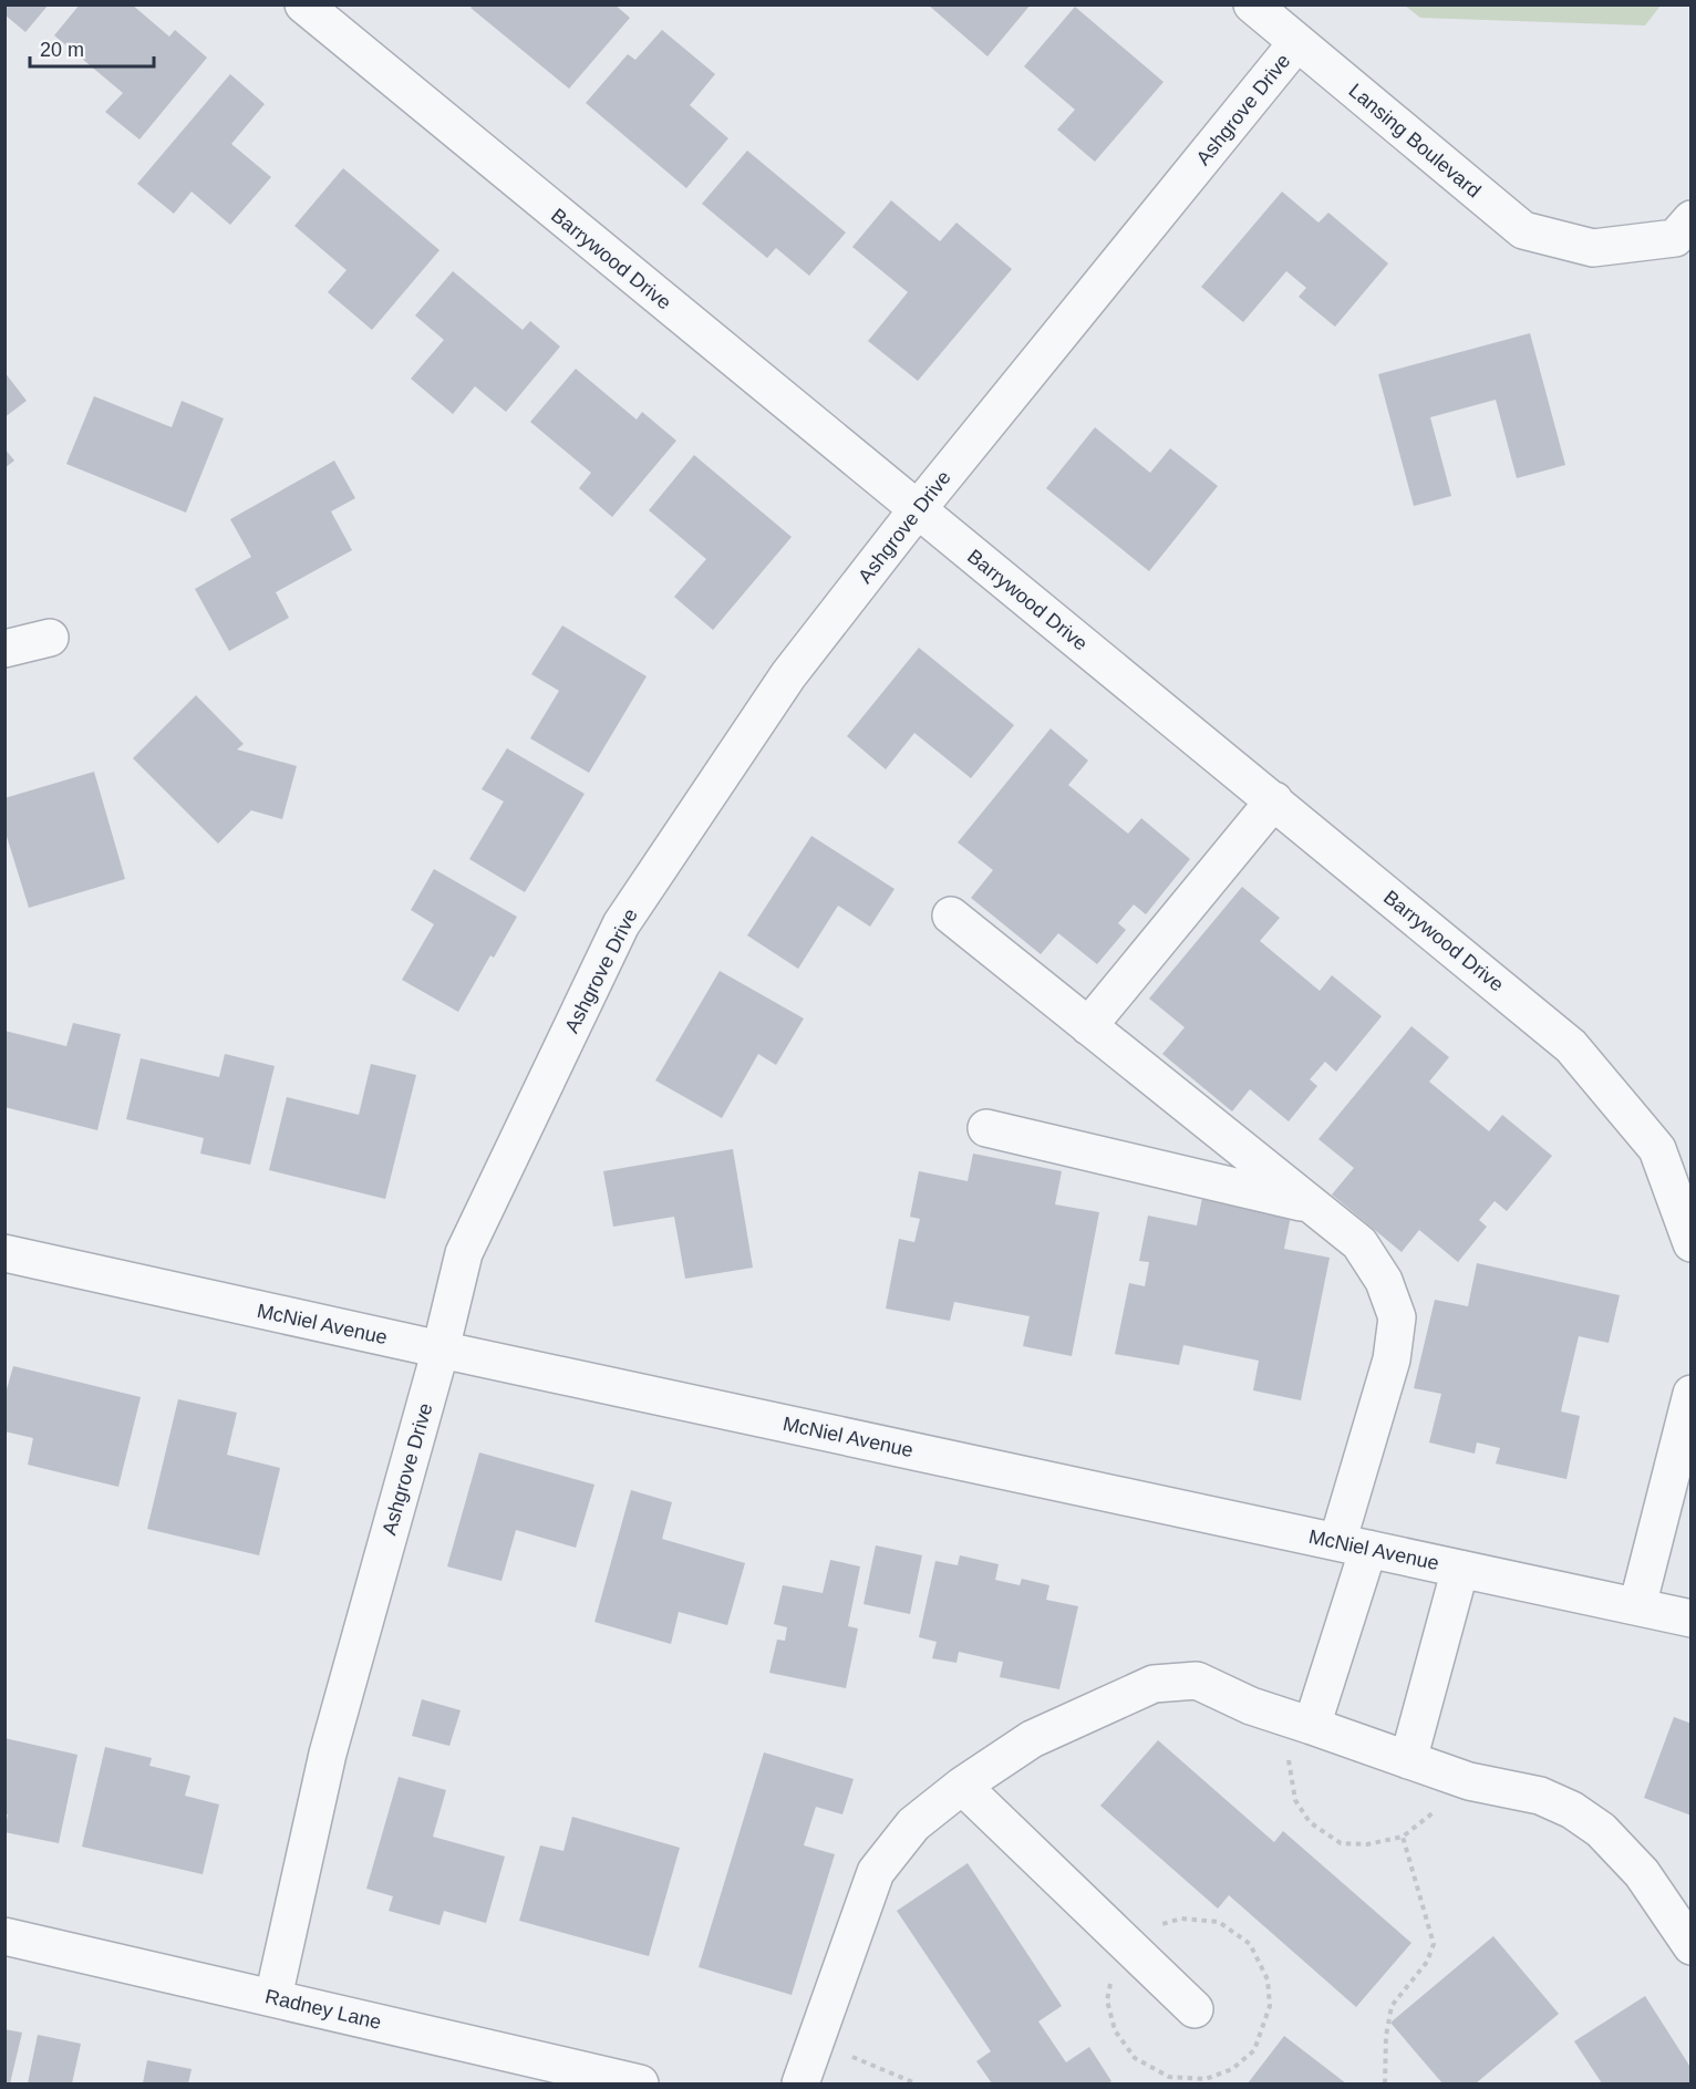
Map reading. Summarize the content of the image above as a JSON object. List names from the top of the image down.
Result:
{
  "streets": {
    "street": [
      "Ashgrove Drive",
      "Lansing Boulevard",
      "Barrywood Drive",
      "McNiel Avenue",
      "Radney Lane"
    ]
  },
  "crossings": [
    ["Ashgrove Drive", "Lansing Boulevard"],
    ["Ashgrove Drive", "Barrywood Drive"],
    ["Ashgrove Drive", "McNiel Avenue"],
    ["Ashgrove Drive", "Radney Lane"]
  ],
  "scale_bar": "20 m"
}
